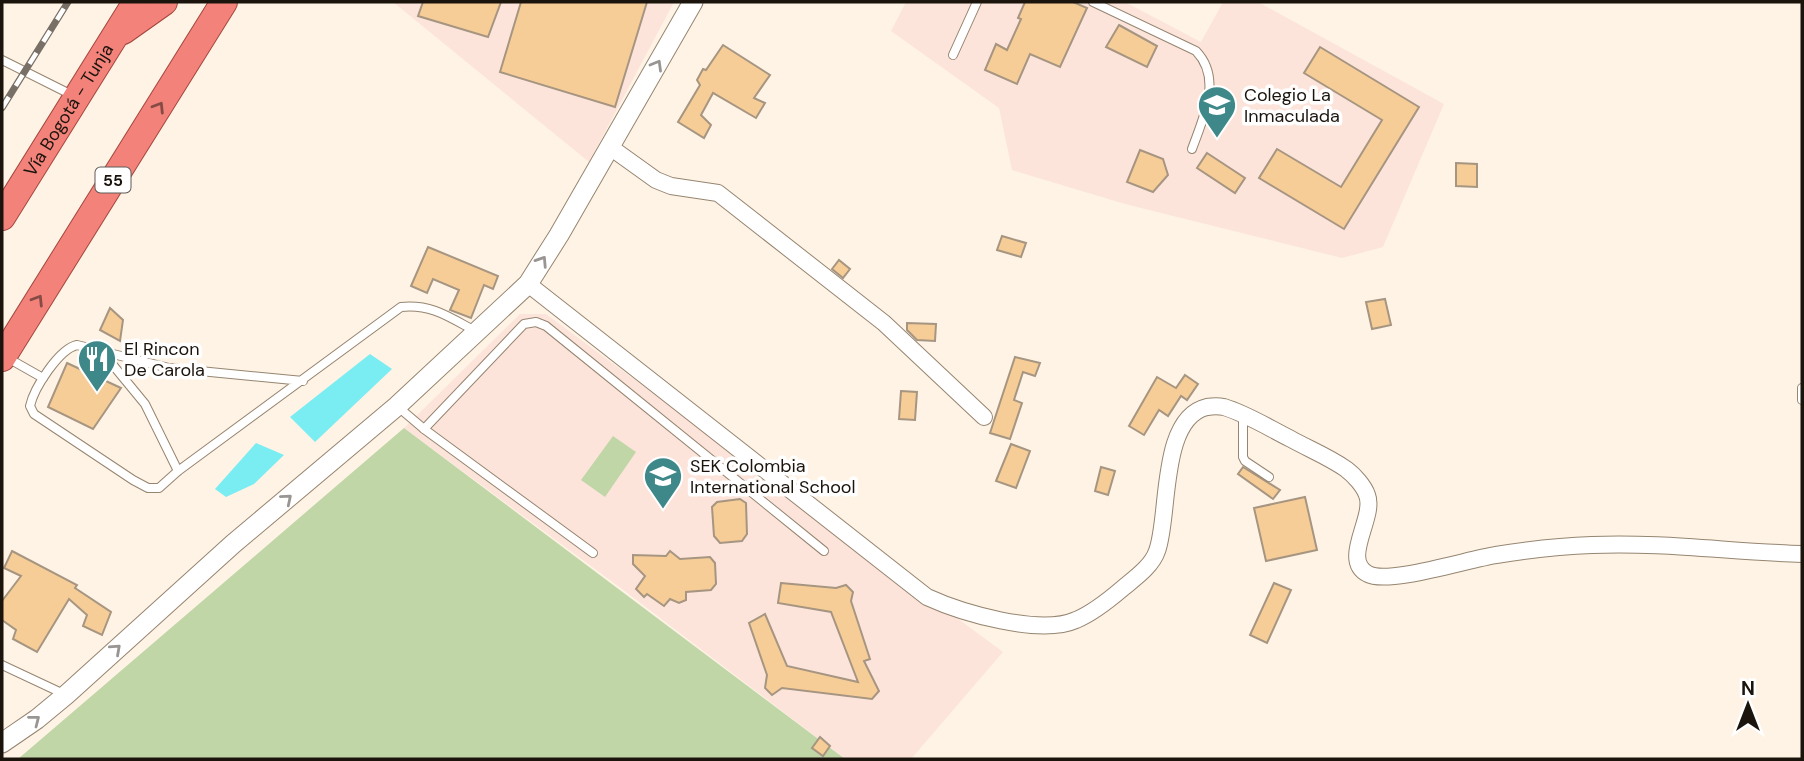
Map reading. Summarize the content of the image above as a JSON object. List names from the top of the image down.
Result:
{
  "streets": {
    "highway": ["Vía Bogotá - Tunja", "55"]
  },
  "places": {
    "school or university": ["Colegio La Inmaculada", "SEK Colombia International School"],
    "restaurant": ["El Rincon De Carola"]
  },
  "north": "top"
}
